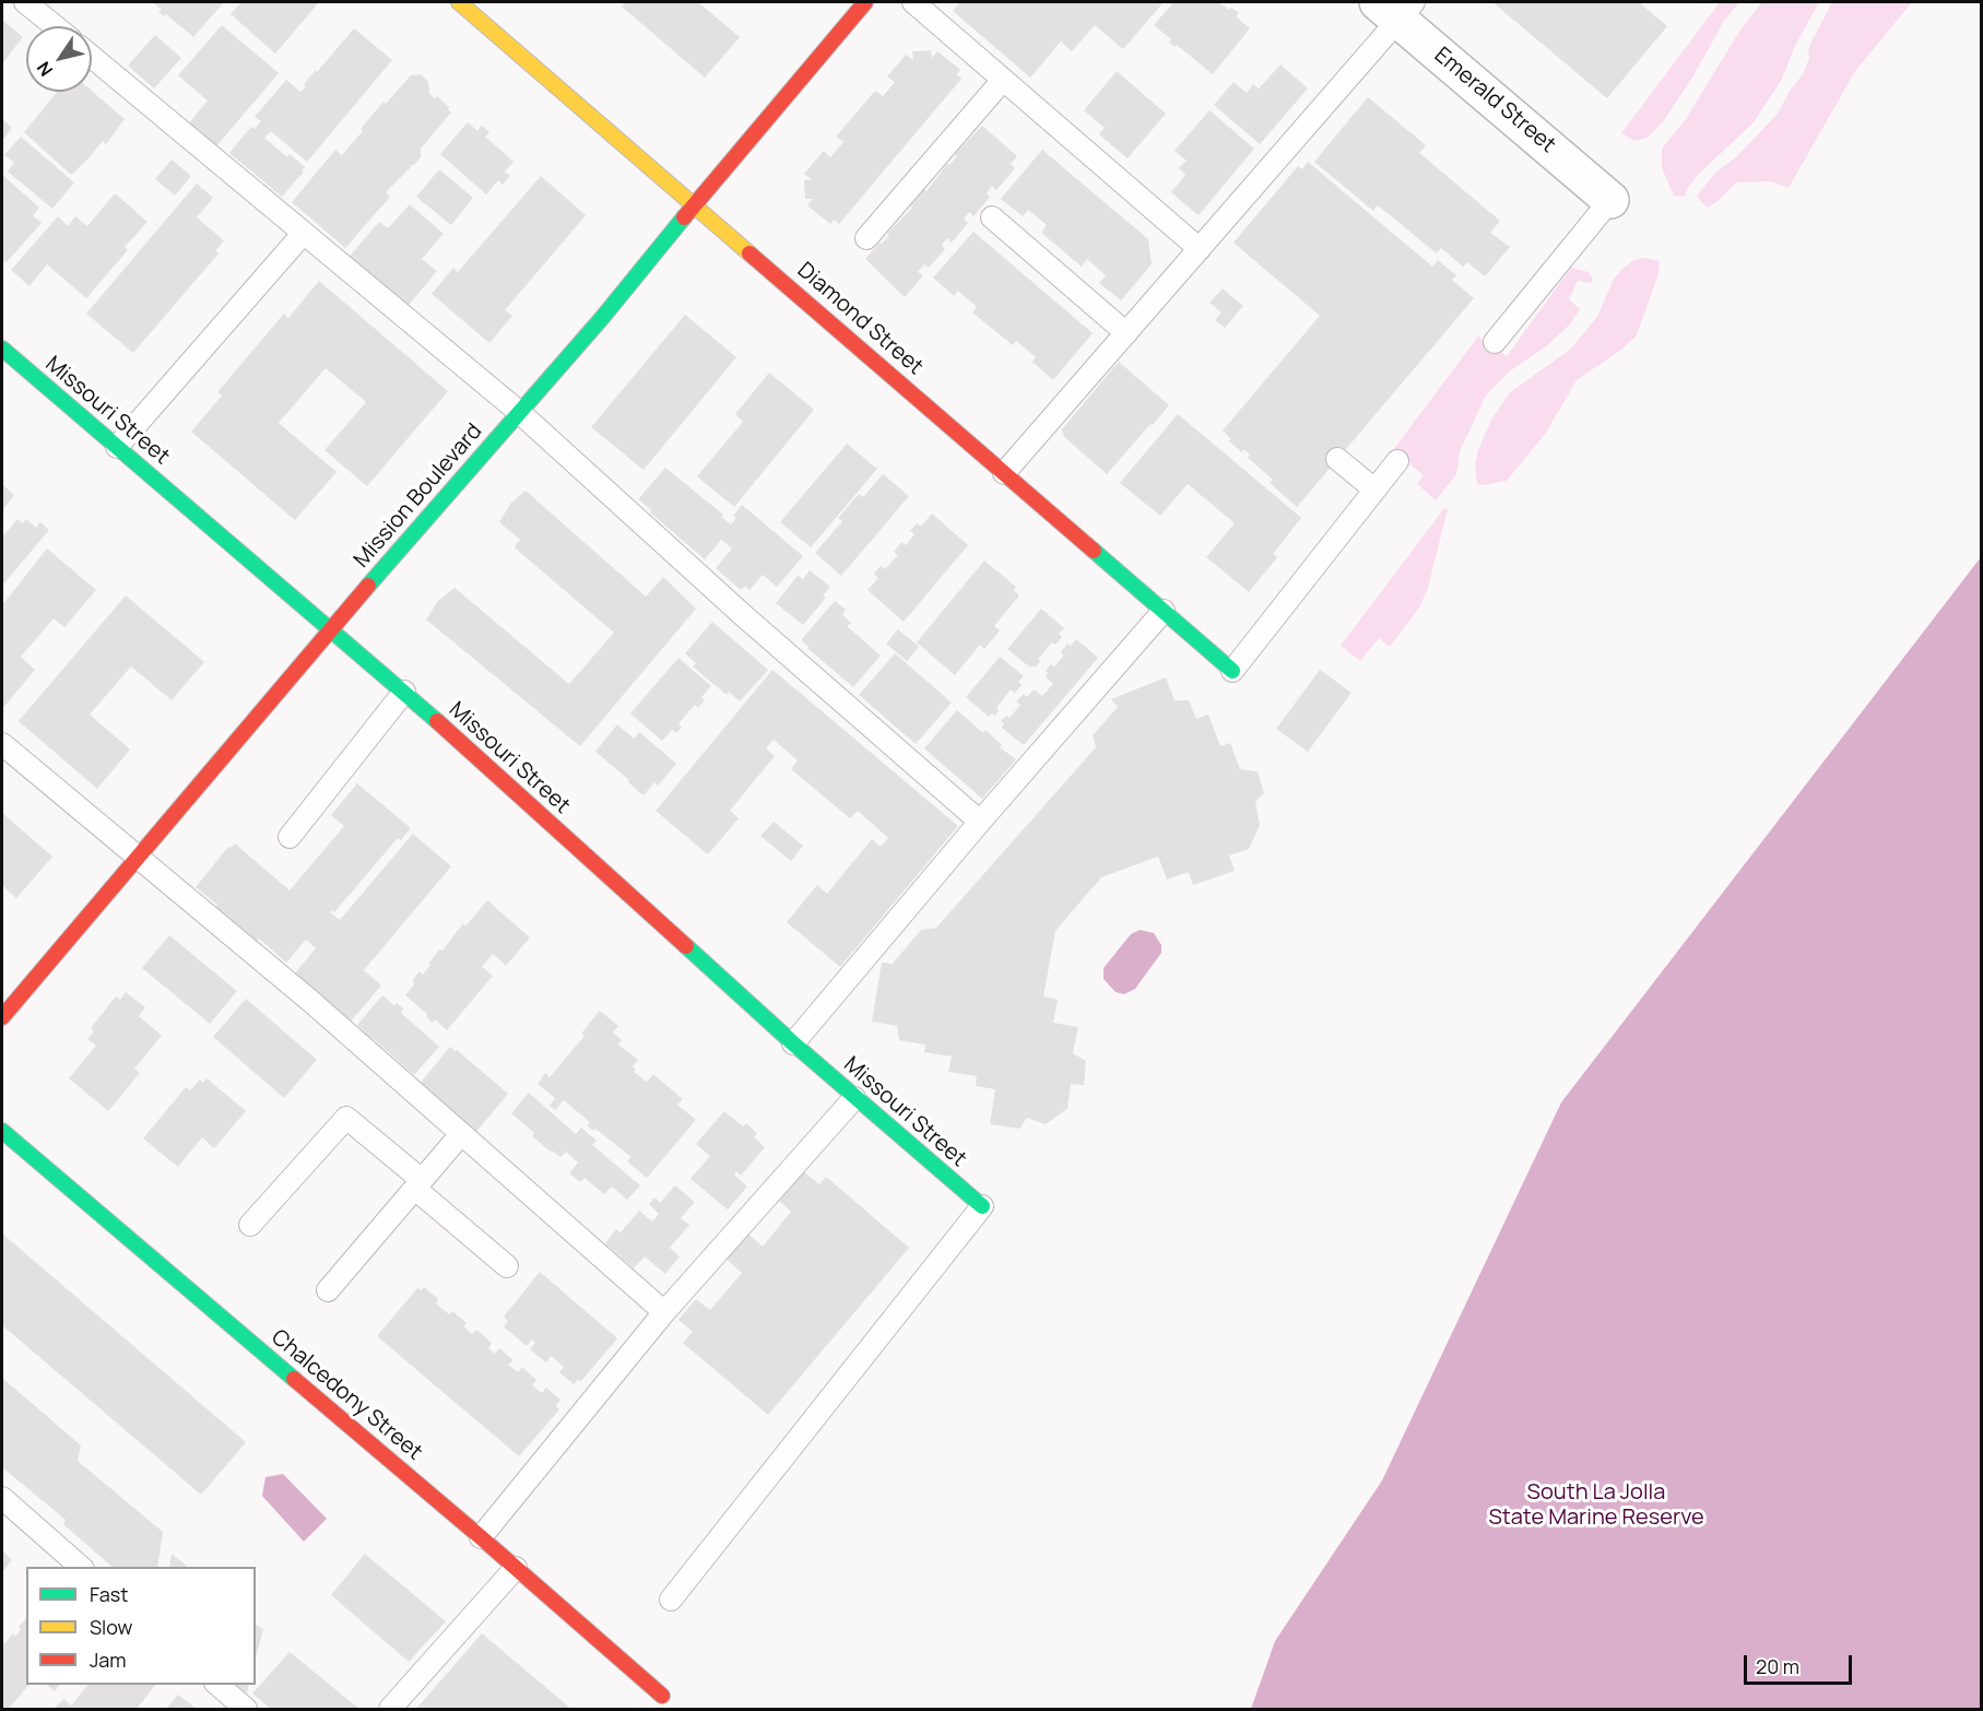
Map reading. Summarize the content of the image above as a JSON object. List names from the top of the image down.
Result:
{
  "streets": {
    "street": [
      "Emerald Street",
      "Diamond Street",
      "Missouri Street",
      "Mission Boulevard",
      "Chalcedony Street"
    ]
  },
  "crossings": [
    ["Diamond Street", "Mission Boulevard"],
    ["Missouri Street", "Mission Boulevard"]
  ],
  "parks": ["South La Jolla State Marine Reserve"],
  "legend": ["Fast", "Slow", "Jam"],
  "scale_bar": "20 m",
  "north": "bottom left"
}
